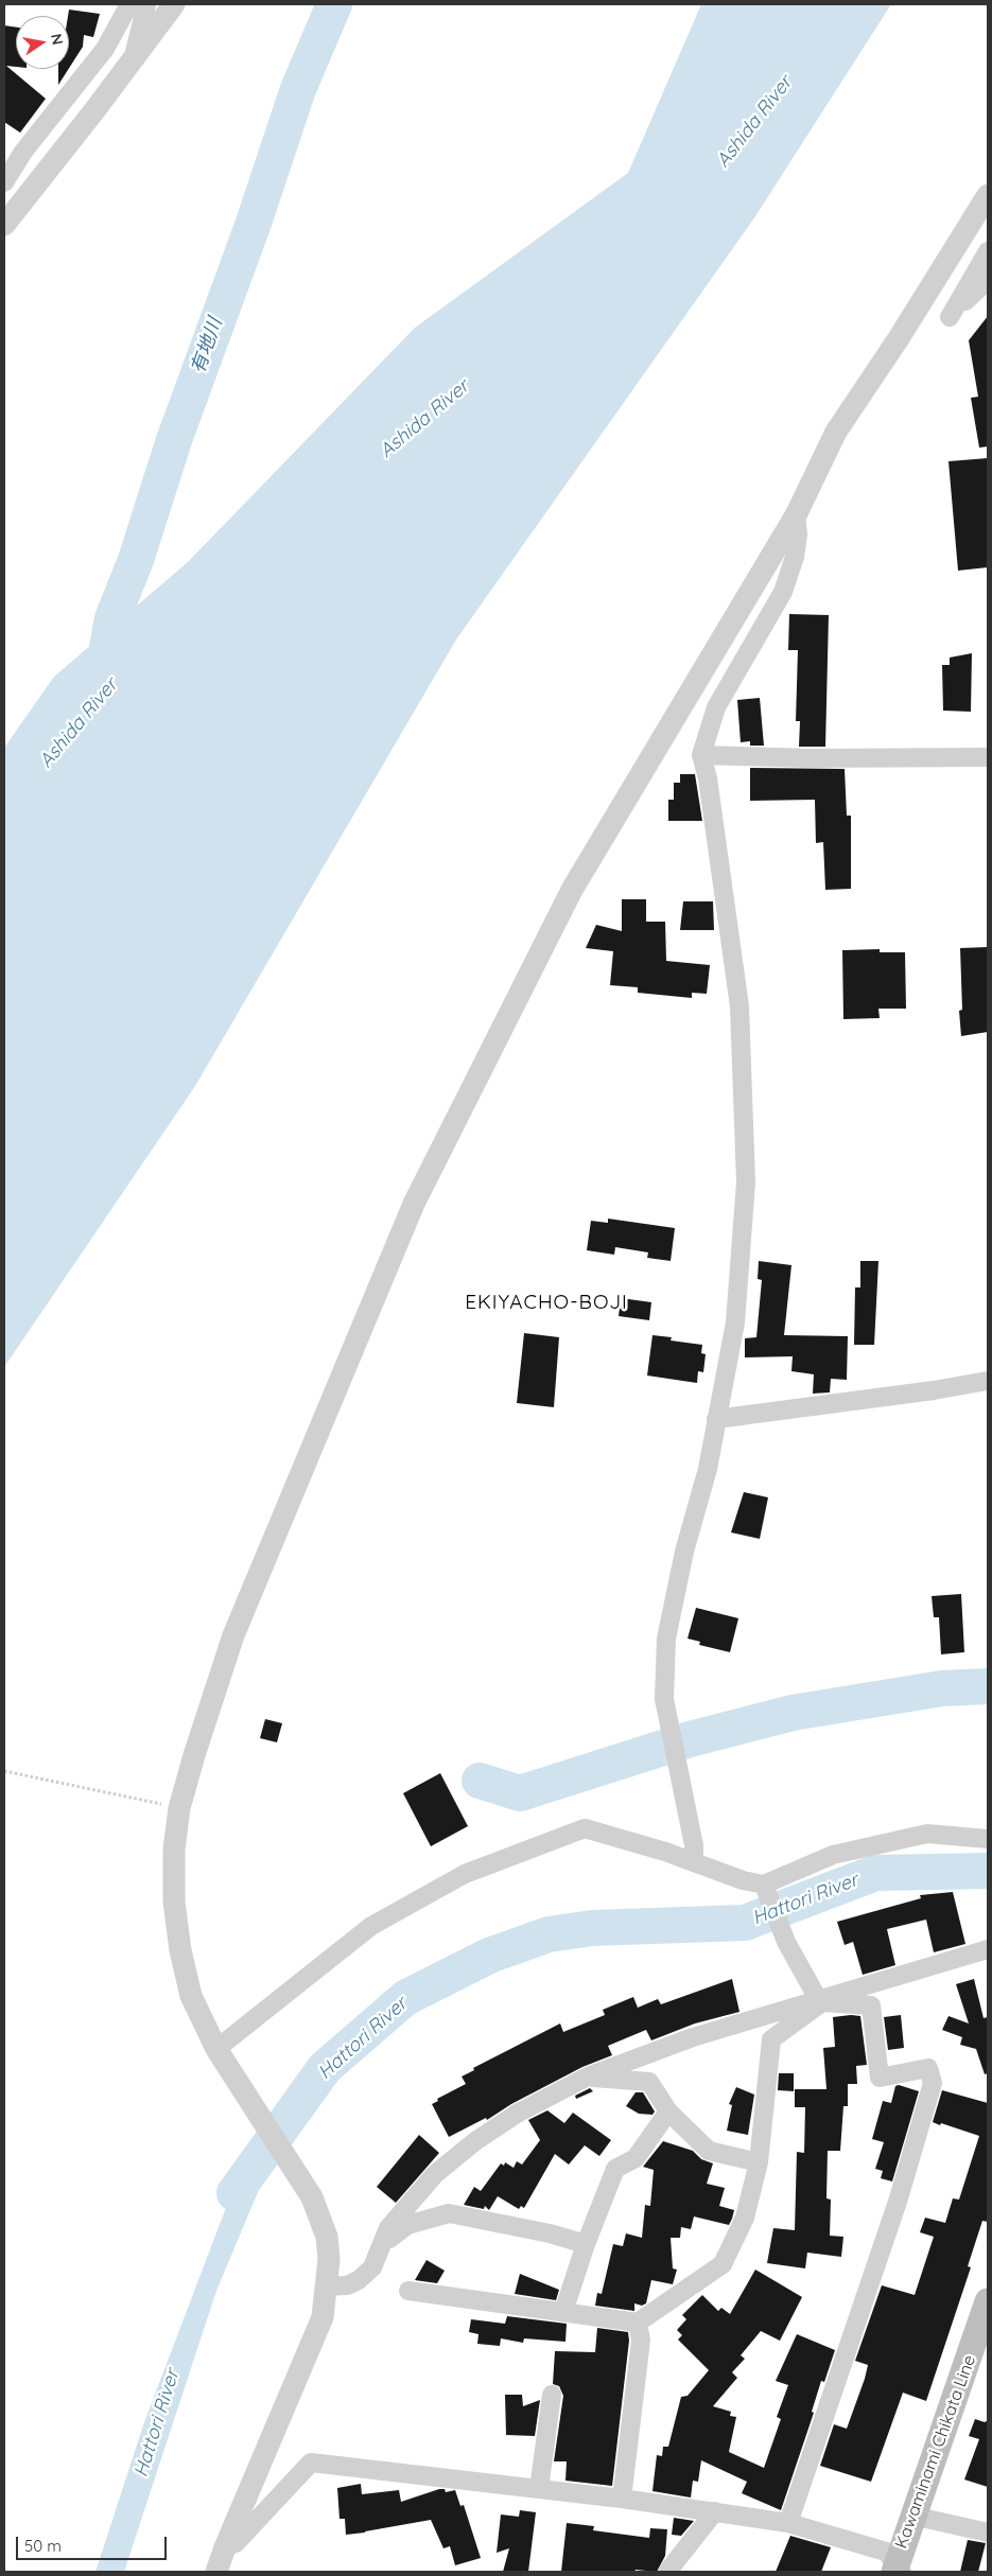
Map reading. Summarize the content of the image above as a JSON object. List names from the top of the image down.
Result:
{
  "streets": {
    "main road": ["Kawaminami Chikata Line"]
  },
  "districts": ["EKIYACHO-BOJI"],
  "water": ["Ashida River", "有地川", "Hattori River"],
  "scale_bar": "50 m",
  "north": "right"
}
